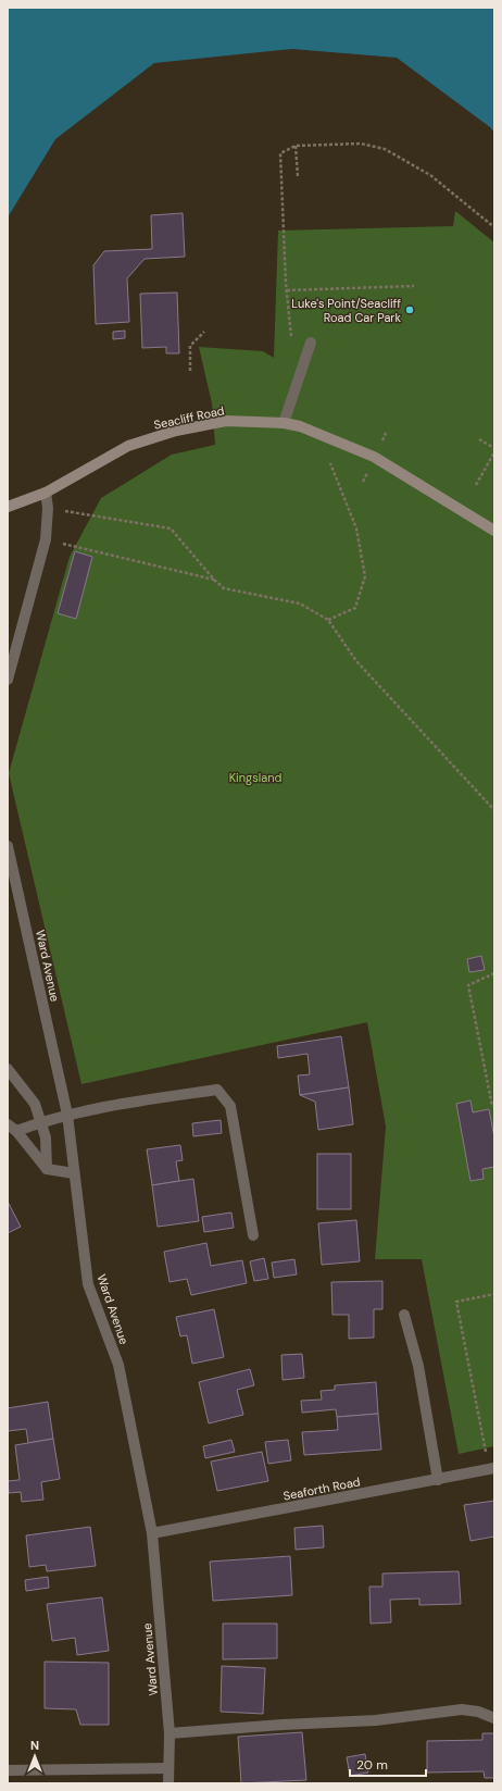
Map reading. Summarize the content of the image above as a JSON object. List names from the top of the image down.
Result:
{
  "streets": {
    "street": ["Seacliff Road", "Ward Avenue", "Seaforth Road"]
  },
  "crossings": [
    ["Ward Avenue", "Seaforth Road"]
  ],
  "parks": ["Kingsland"],
  "places": ["Luke's Point/Seacliff Road Car Park"],
  "scale_bar": "20 m",
  "north": "top"
}
